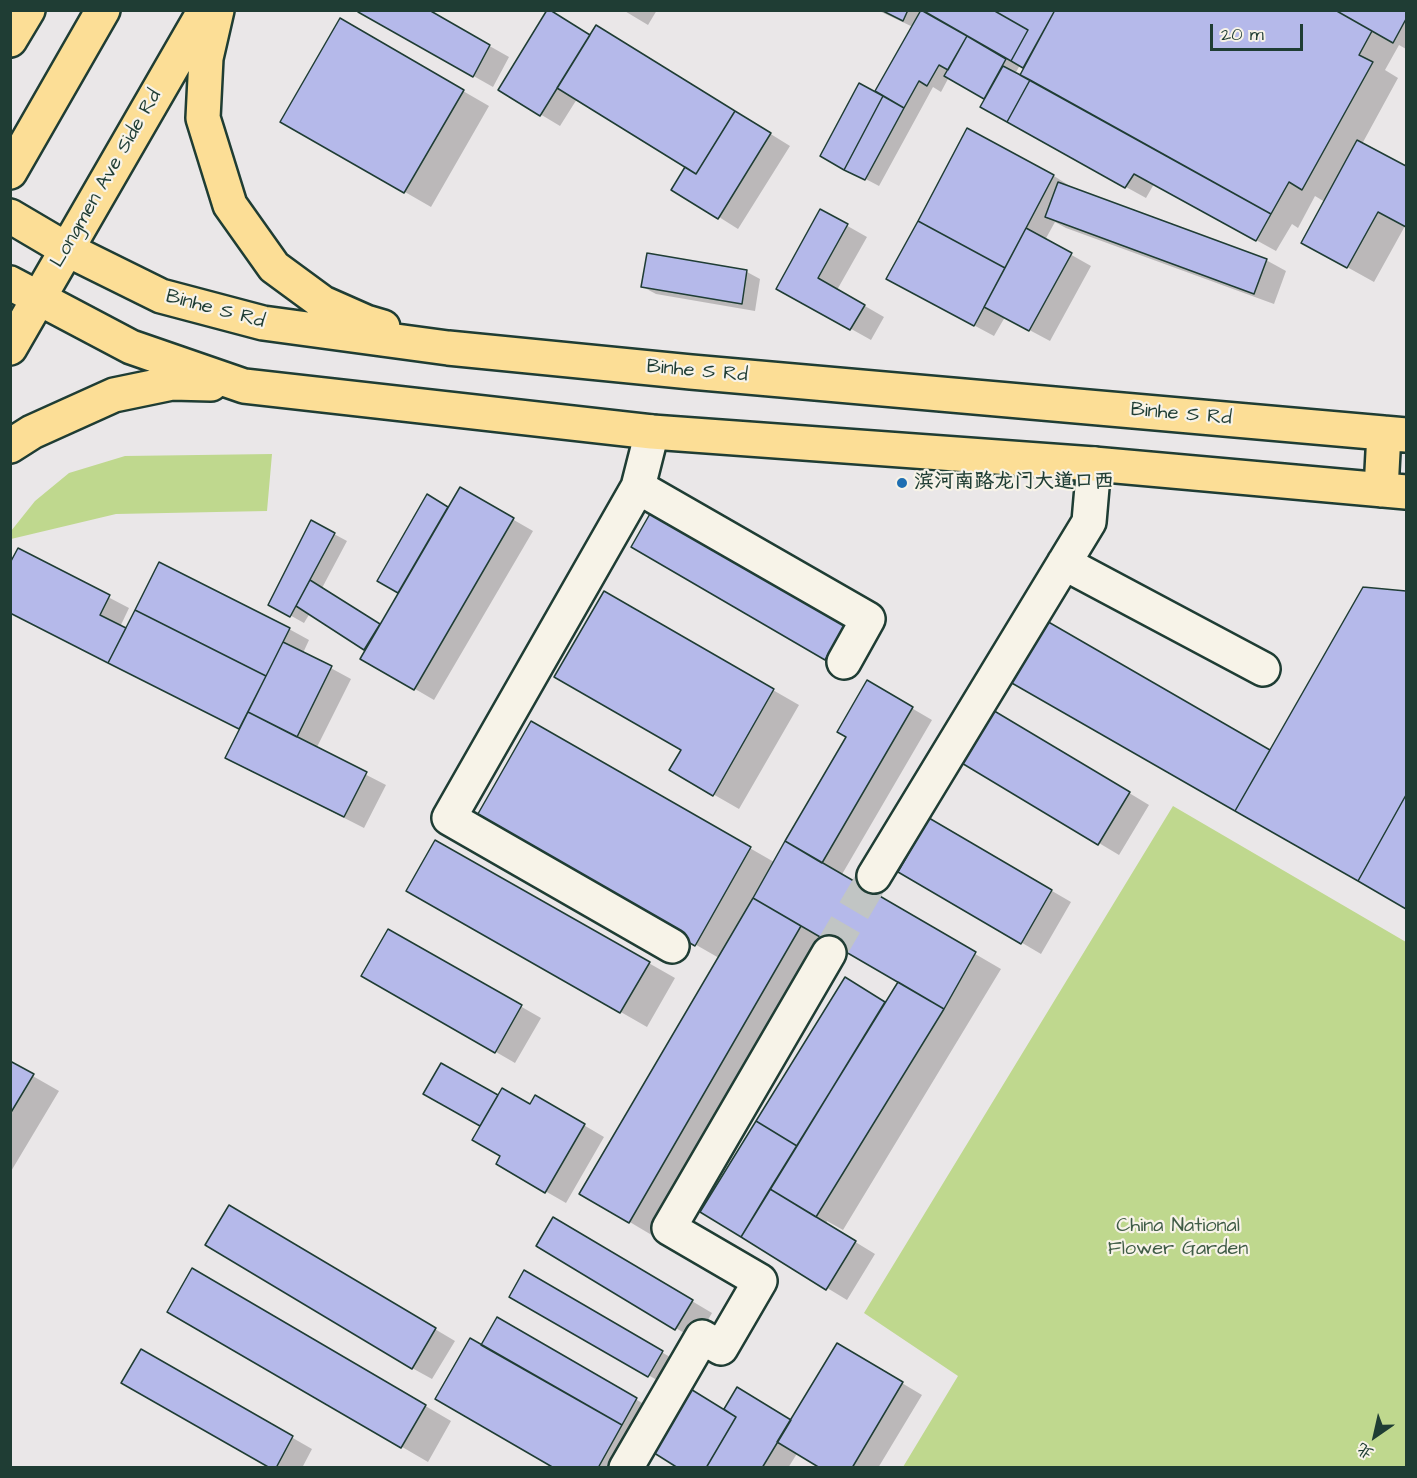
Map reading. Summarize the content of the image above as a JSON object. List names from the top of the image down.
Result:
{
  "streets": {
    "main road": ["Longmen Ave Side Rd", "Binhe S Rd"]
  },
  "crossings": [
    ["Longmen Ave Side Rd", "Binhe S Rd"]
  ],
  "parks": ["China National Flower Garden"],
  "places": ["滨河南路龙门大道口西"],
  "scale_bar": "20 m",
  "north": "bottom left"
}
